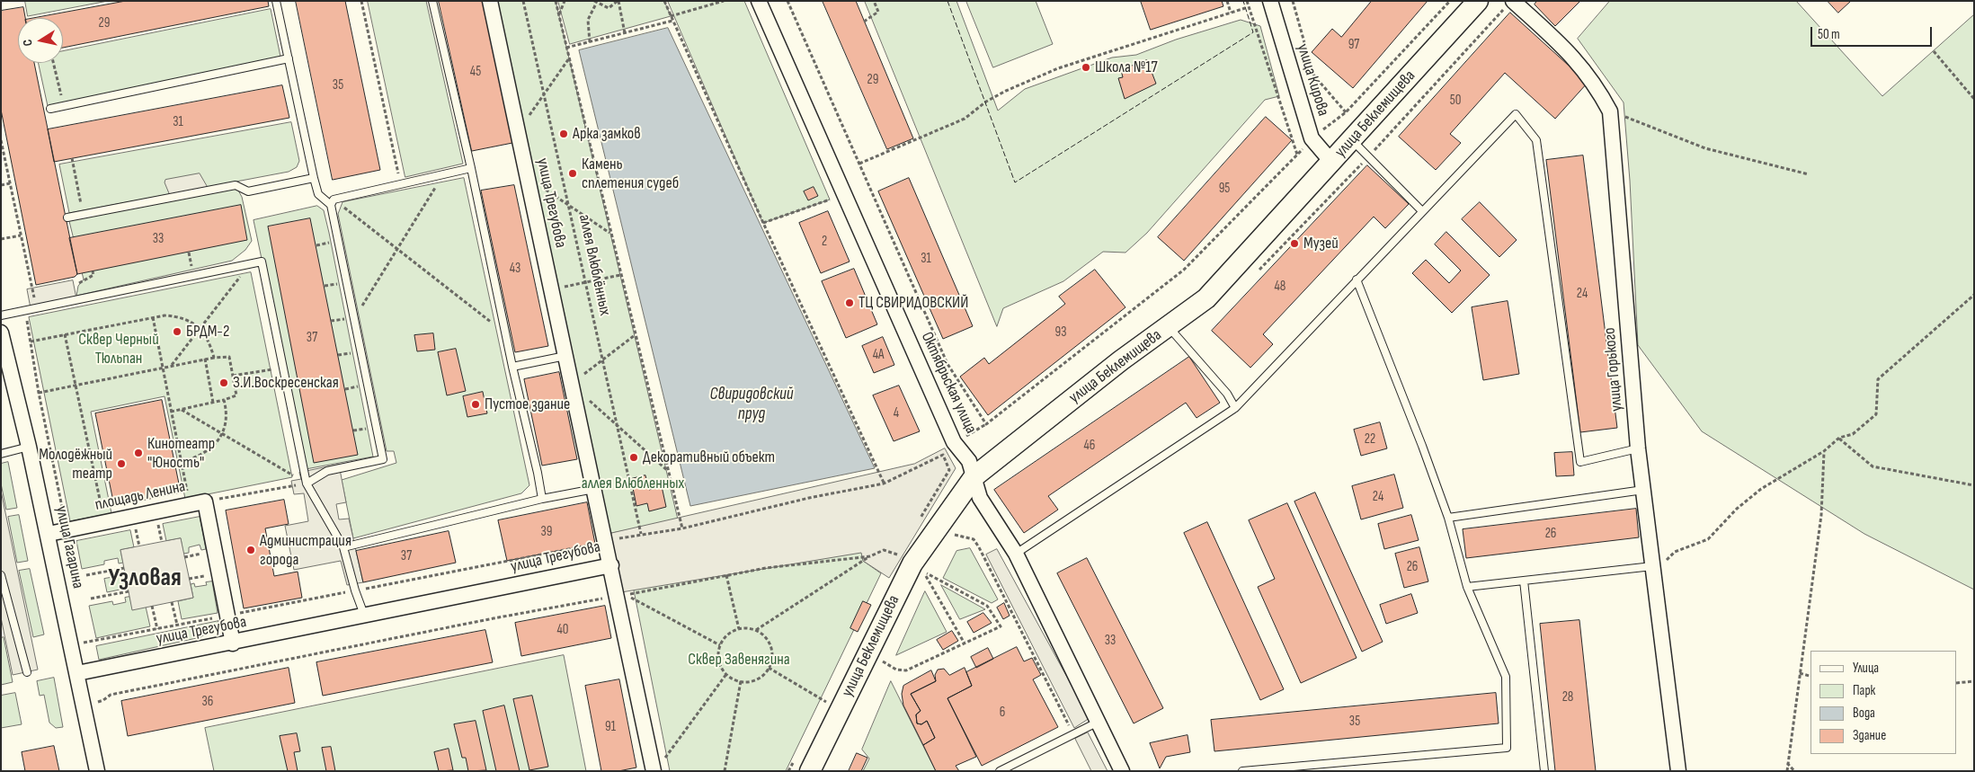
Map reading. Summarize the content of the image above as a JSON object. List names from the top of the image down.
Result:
{
  "streets": {
    "main road": ["улица Беклемищева"],
    "street": [
      "улица Кирова",
      "улица Трегубова",
      "улица Горького",
      "Октябрьская улица",
      "площадь Ленина",
      "улица Гагарина"
    ],
    "path": ["аллея Влюблённых"]
  },
  "crossings": [
    ["улица Кирова", "улица Беклемищева"],
    ["улица Беклемищева", "Октябрьская улица"],
    ["улица Трегубова", "площадь Ленина"],
    ["улица Трегубова", "улица Гагарина"],
    ["площадь Ленина", "улица Гагарина"]
  ],
  "districts": ["Узловая"],
  "water": ["Свиридовский пруд"],
  "parks": ["Сквер Черный Тюльпан", "аллея Влюбленных", "Сквер Завенягина"],
  "places": [
    "Школа №17",
    "Арка замков",
    "Камень сплетения судеб",
    "Музей",
    "ТЦ СВИРИДОВСКИЙ",
    "БРДМ-2",
    "З.И.Воскресенская",
    "Пустое здание",
    "Кинотеатр \"Юность\"",
    "Декоративный объект",
    "Молодёжный театр",
    "Администрация города"
  ],
  "house_numbers": [
    "29",
    "97",
    "45",
    "29",
    "35",
    "50",
    "31",
    "95",
    "33",
    "2",
    "31",
    "43",
    "48",
    "24",
    "93",
    "37",
    "4А",
    "4",
    "22",
    "46",
    "24",
    "39",
    "26",
    "37",
    "26",
    "40",
    "33",
    "28",
    "36",
    "6",
    "35",
    "91"
  ],
  "legend": [
    "Улица",
    "Парк",
    "Вода",
    "Здание"
  ],
  "scale_bar": "50 m",
  "north": "left"
}
